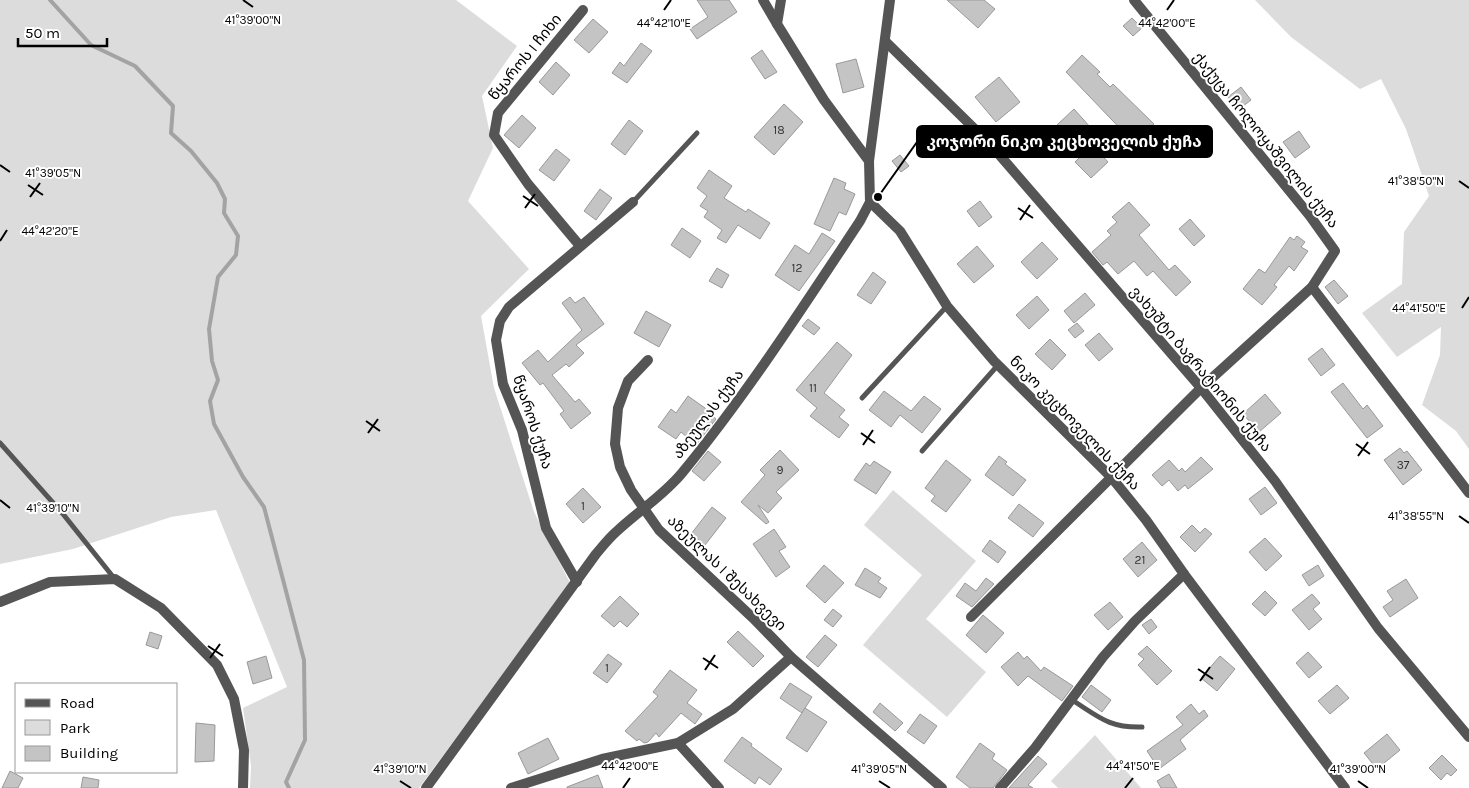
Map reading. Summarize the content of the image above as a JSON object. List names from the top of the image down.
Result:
{
  "streets": {
    "street": [
      "წყაროს I ჩიხი",
      "ქაქუცა ჩოლოყაშვილის ქუჩა",
      "ვახუშტი ბაგრატიონის ქუჩა",
      "აზეულას ქუჩა",
      "წყაროს ქუჩა",
      "ნიკო კეცხოველის ქუჩა",
      "აზეულას I შესახვევი"
    ]
  },
  "crossings": [
    ["წყაროს I ჩიხი", "წყაროს ქუჩა"],
    ["აზეულას ქუჩა", "წყაროს ქუჩა"],
    ["აზეულას ქუჩა", "ნიკო კეცხოველის ქუჩა"],
    ["აზეულას ქუჩა", "აზეულას I შესახვევი"]
  ],
  "places": ["კოჯორი ნიკო კეცხოველის ქუჩა"],
  "house_numbers": [
    "18",
    "12",
    "11",
    "37",
    "9",
    "1",
    "21",
    "1"
  ],
  "legend": ["Road", "Park", "Building"],
  "scale_bar": "50 m",
  "coordinates": [
    "41°39'00\"N",
    "44°42'10\"E",
    "44°42'00\"E",
    "41°39'05\"N",
    "41°38'50\"N",
    "44°42'20\"E",
    "44°41'50\"E",
    "41°39'10\"N",
    "41°38'55\"N"
  ]
}
